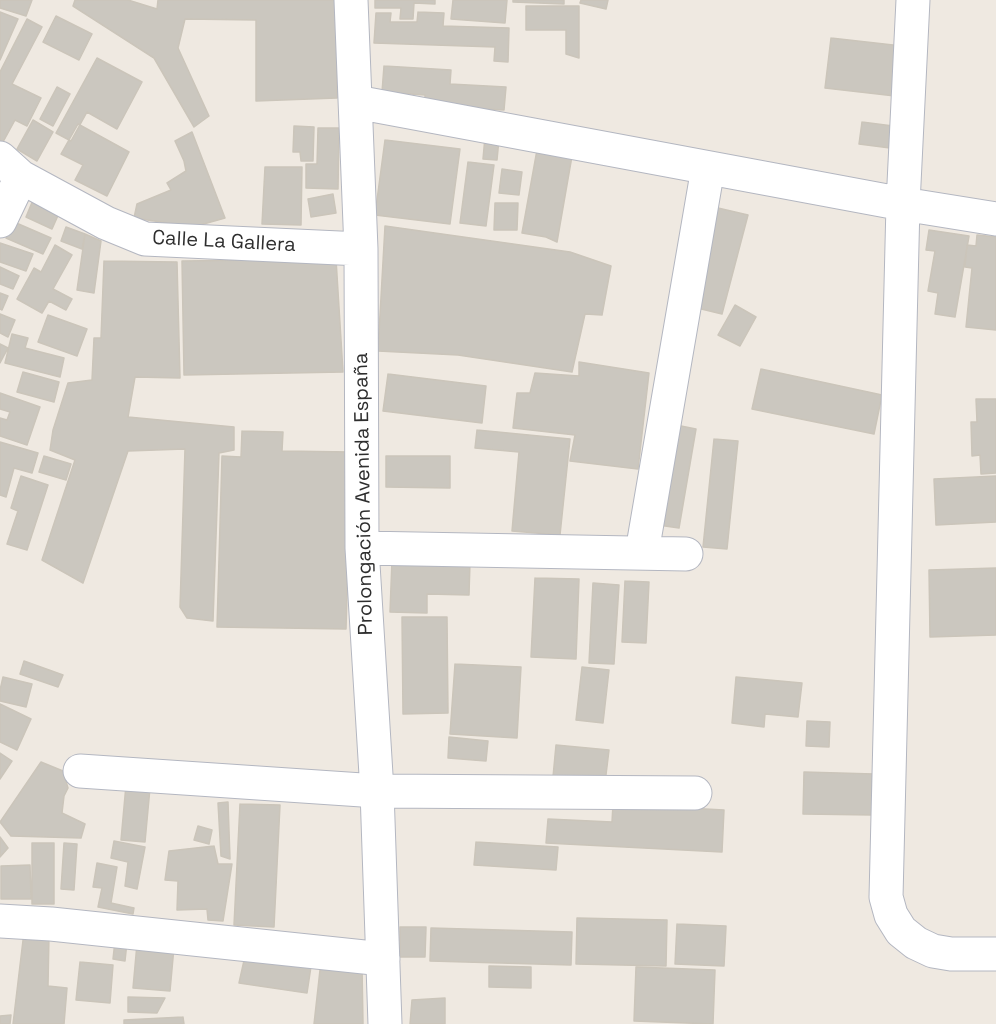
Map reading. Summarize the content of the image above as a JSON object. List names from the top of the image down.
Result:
{
  "streets": {
    "street": ["Calle La Gallera", "Prolongación Avenida España"]
  },
  "crossings": [
    ["Calle La Gallera", "Prolongación Avenida España"]
  ]
}
